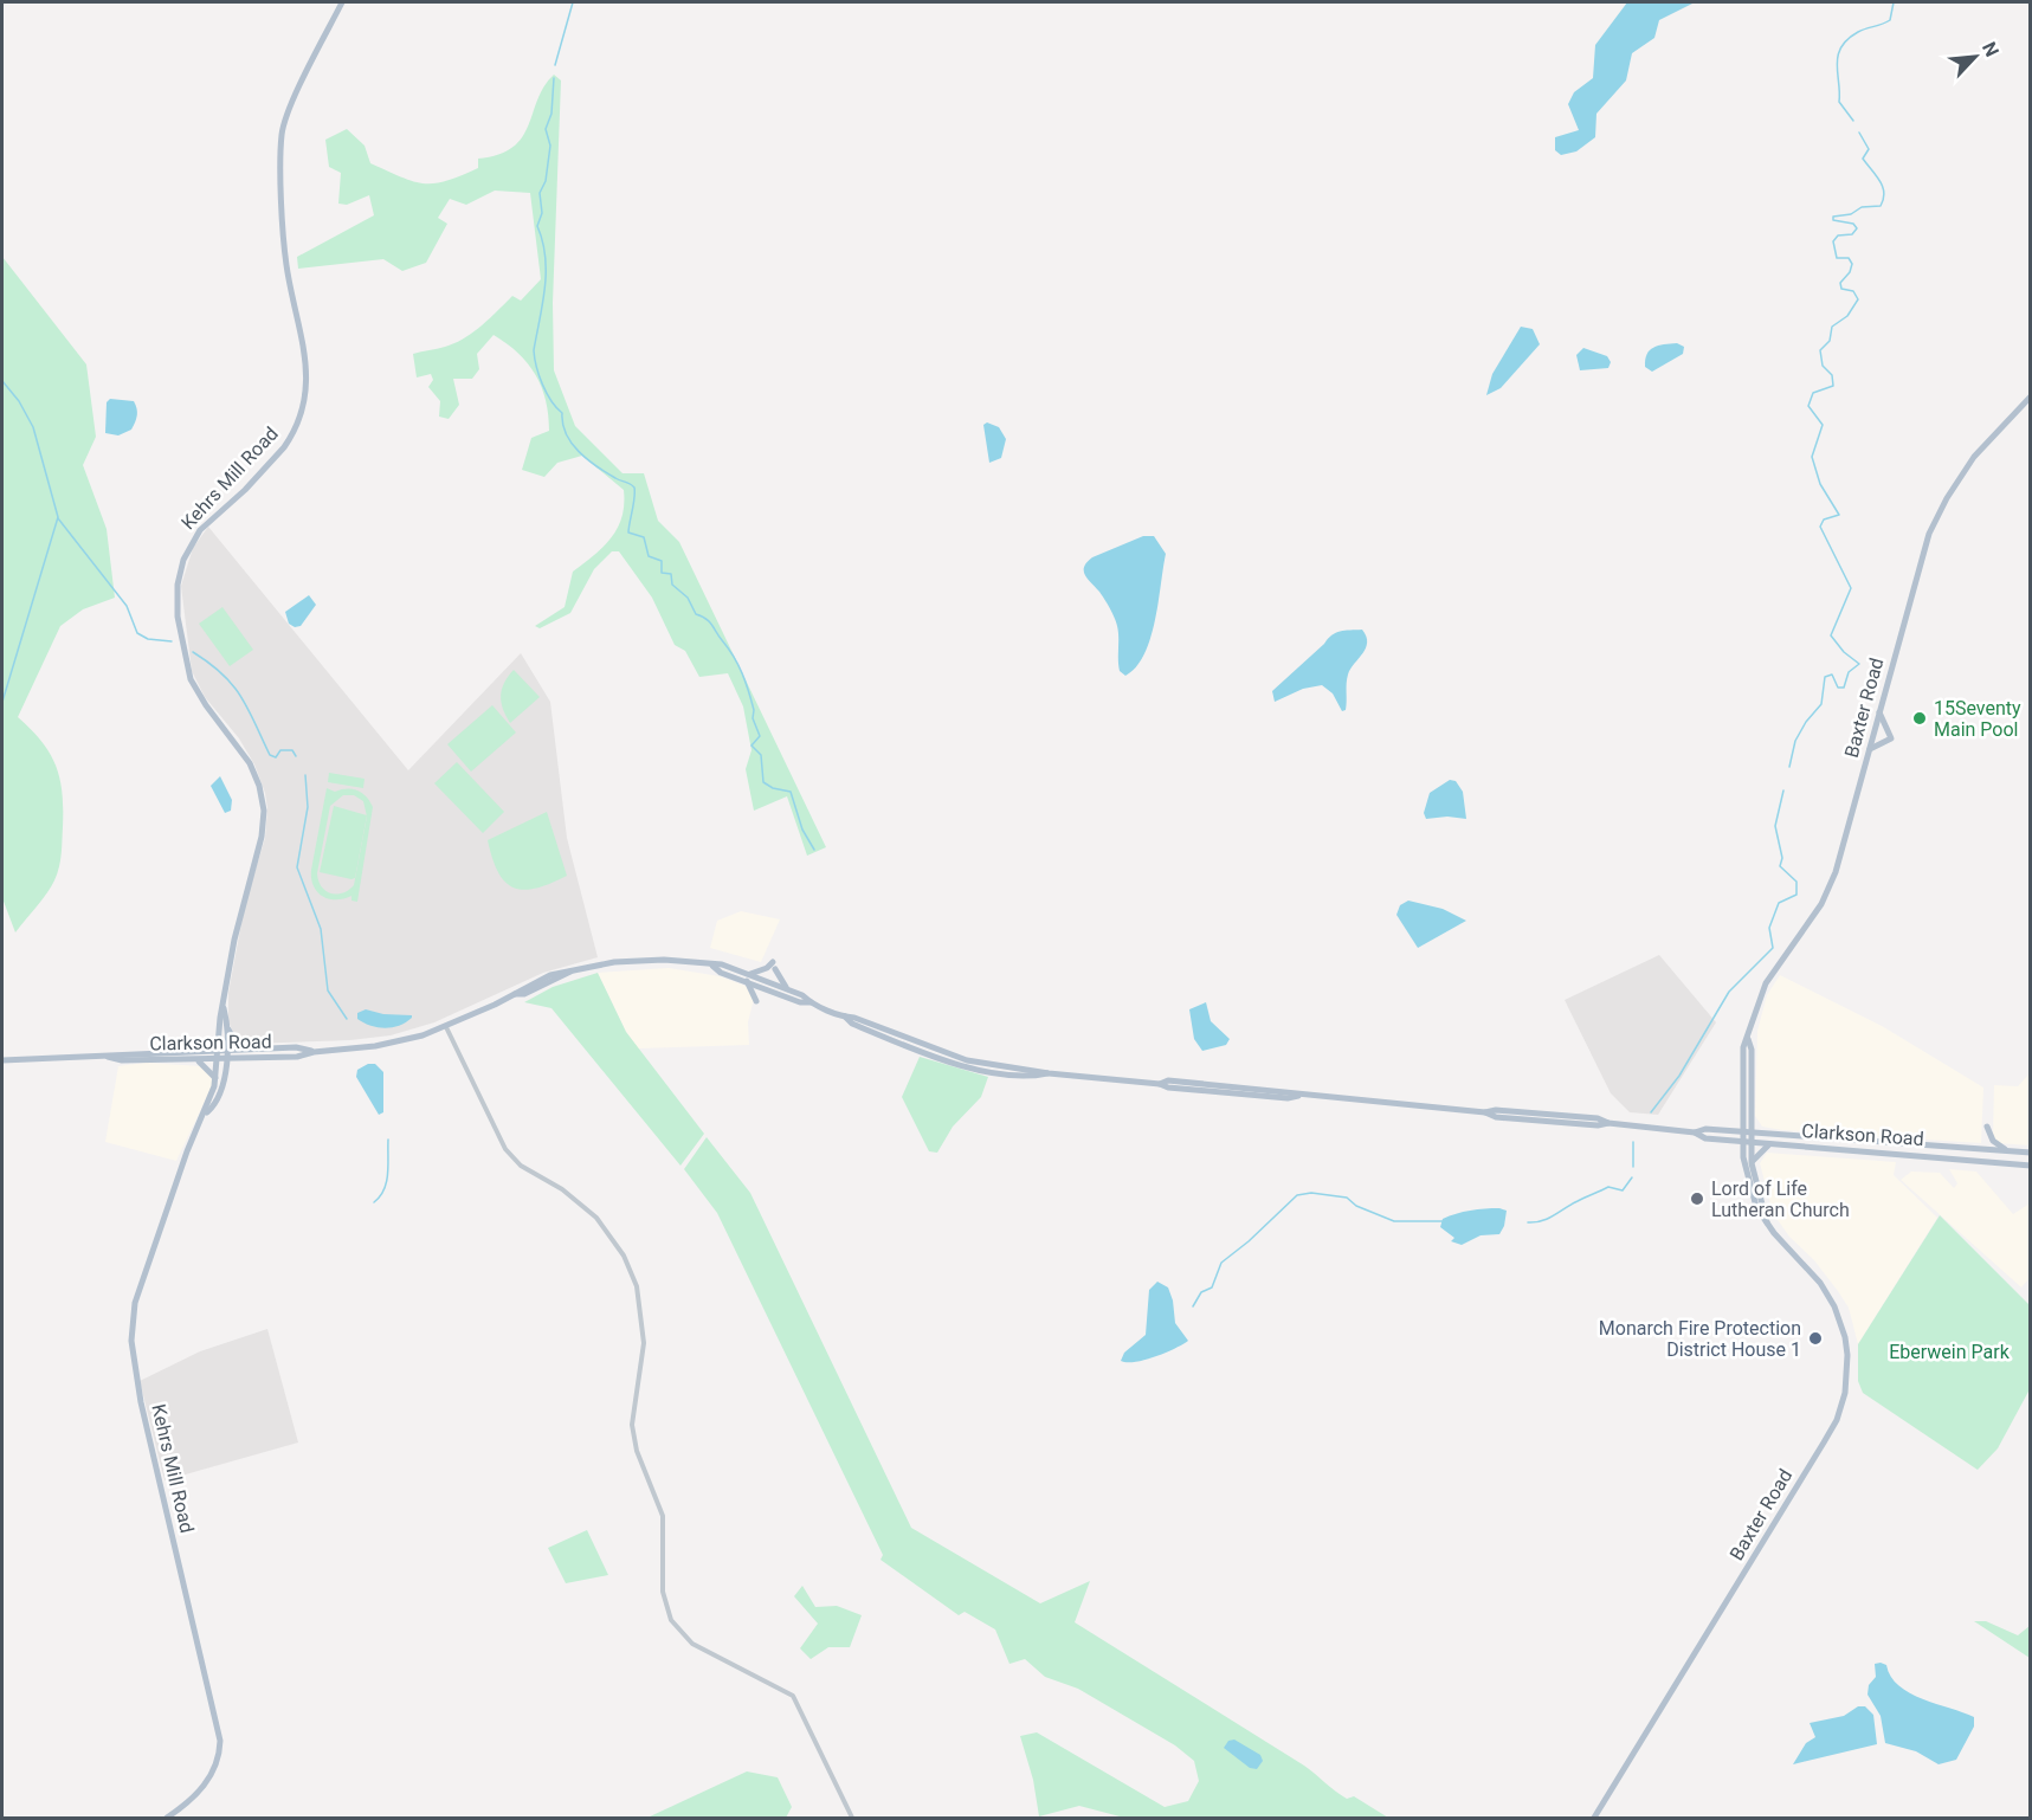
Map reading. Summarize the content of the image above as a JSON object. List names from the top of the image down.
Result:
{
  "streets": {
    "main road": ["Kehrs Mill Road", "Baxter Road", "Clarkson Road"]
  },
  "crossings": [
    ["Kehrs Mill Road", "Clarkson Road"],
    ["Baxter Road", "Clarkson Road"]
  ],
  "parks": ["Eberwein Park"],
  "places": ["15Seventy Main Pool", "Lord of Life Lutheran Church", "Monarch Fire Protection District House 1"],
  "north": "top right"
}
